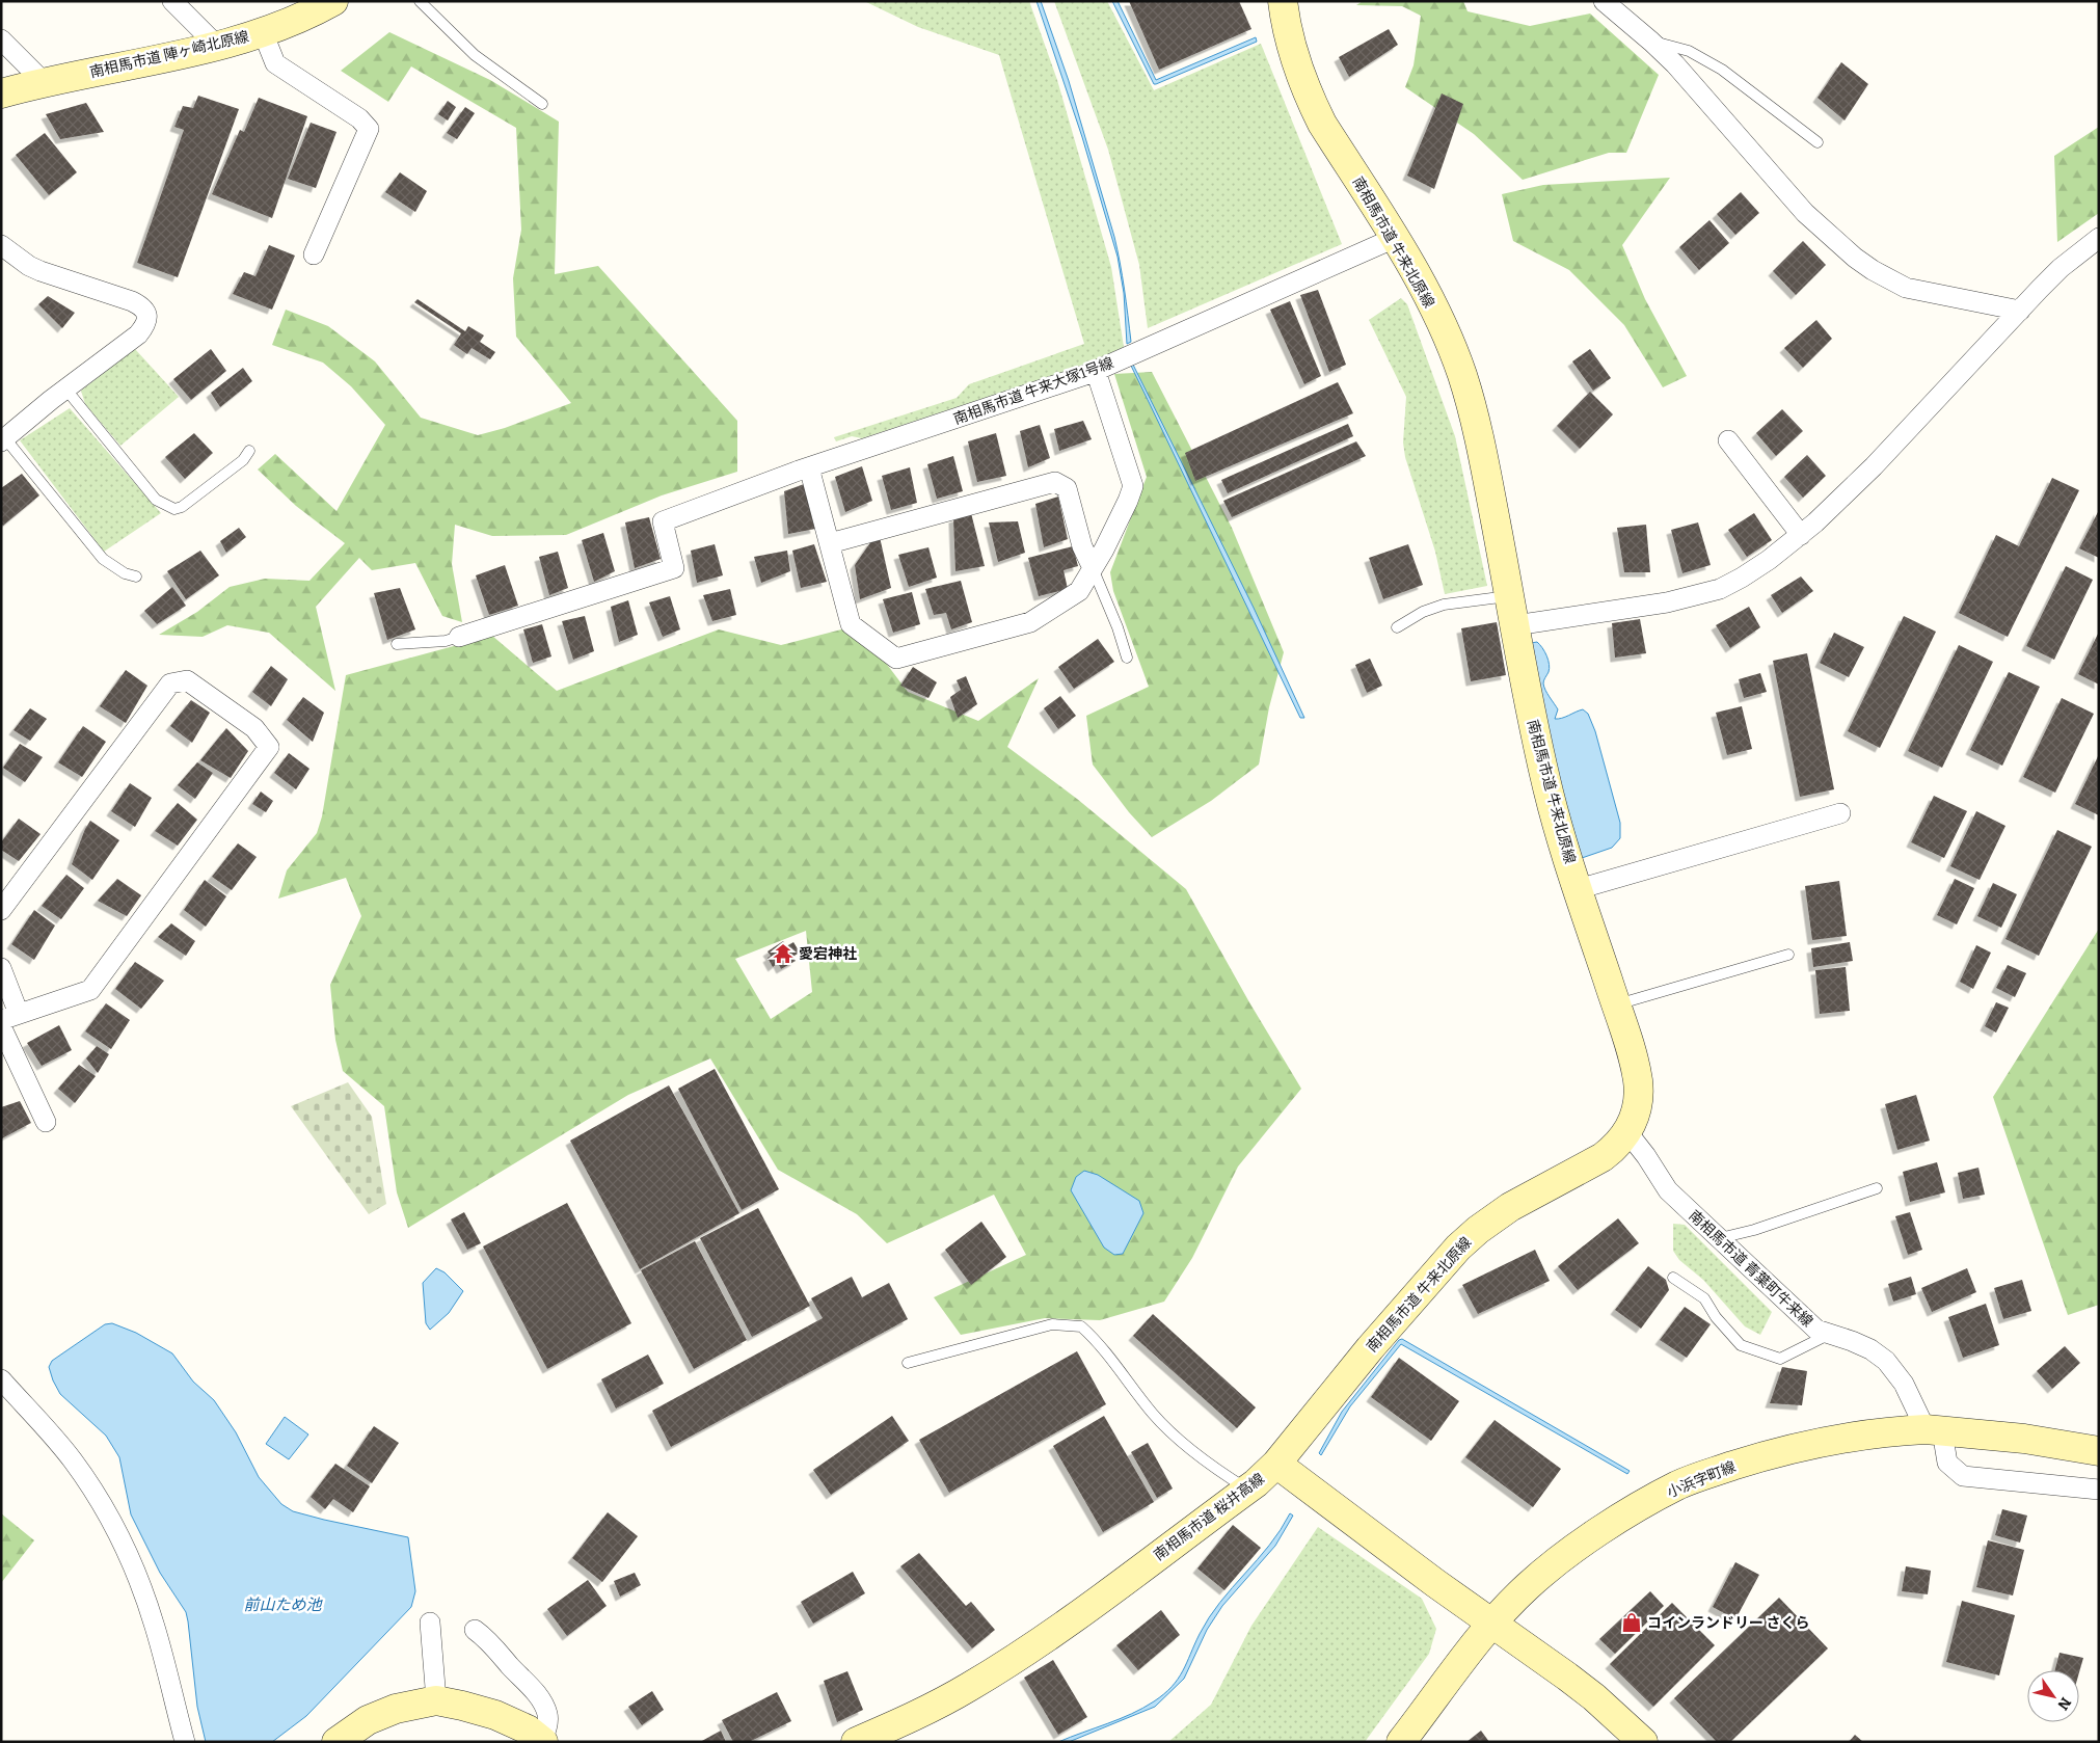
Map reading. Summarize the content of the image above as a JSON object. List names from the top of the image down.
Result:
{
  "streets": {
    "street": [
      "南相馬市道 陣ヶ崎北原線",
      "南相馬市道 牛来北原線",
      "南相馬市道 牛来大塚1号線",
      "南相馬市道 青葉町牛来線",
      "小浜字町線",
      "南相馬市道 桜井高線"
    ]
  },
  "crossings": [
    ["南相馬市道 牛来北原線", "南相馬市道 牛来大塚1号線"],
    ["南相馬市道 牛来北原線", "南相馬市道 青葉町牛来線"],
    ["南相馬市道 牛来北原線", "南相馬市道 桜井高線"],
    ["南相馬市道 青葉町牛来線", "小浜字町線"],
    ["小浜字町線", "南相馬市道 桜井高線"]
  ],
  "water": ["前山ため池"],
  "places": {
    "temple": ["愛宕神社"],
    "shop": ["コインランドリー さくら"]
  },
  "north": "bottom right"
}
